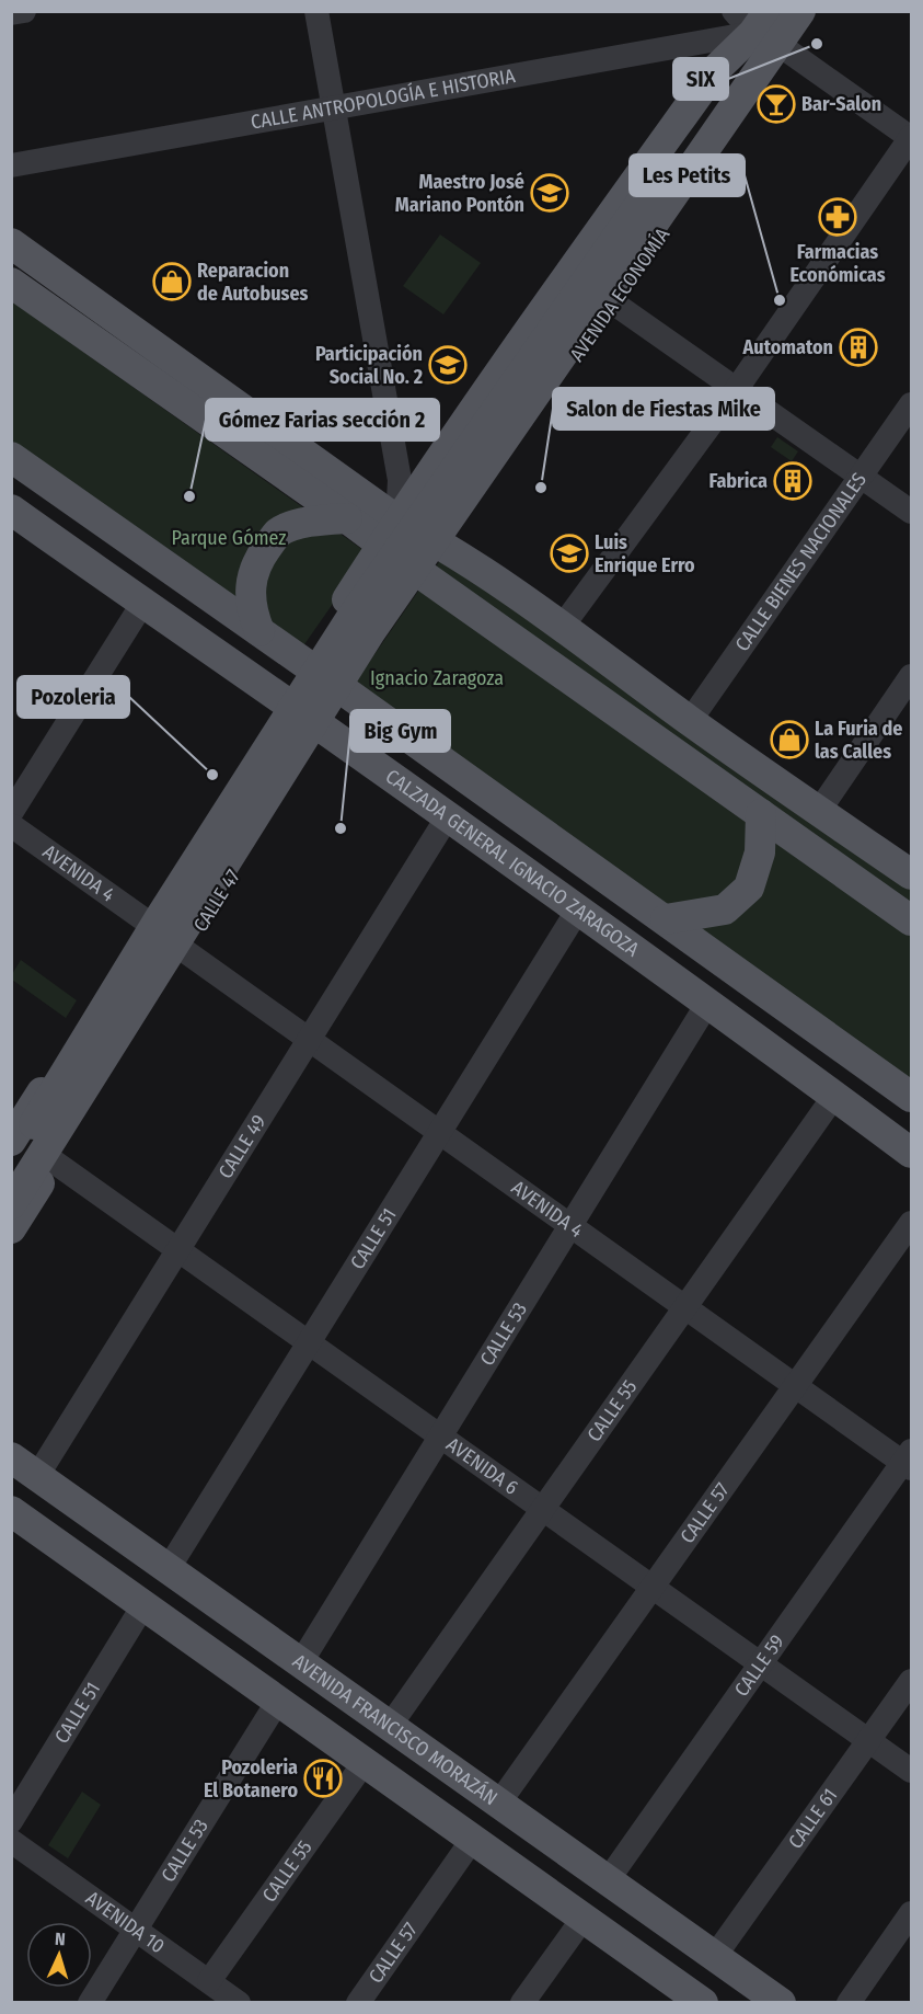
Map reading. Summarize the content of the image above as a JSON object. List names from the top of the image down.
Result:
{
  "streets": {
    "main road": [
      "AVENIDA ECONOMÍA",
      "CALZADA GENERAL IGNACIO ZARAGOZA",
      "CALLE 47",
      "AVENIDA FRANCISCO MORAZÁN"
    ],
    "street": [
      "CALLE ANTROPOLOGÍA E HISTORIA",
      "CALLE BIENES NACIONALES",
      "AVENIDA 4",
      "CALLE 49",
      "CALLE 51",
      "CALLE 53",
      "CALLE 55",
      "AVENIDA 6",
      "CALLE 57",
      "CALLE 59",
      "CALLE 61",
      "AVENIDA 10"
    ]
  },
  "crossings": [
    ["AVENIDA ECONOMÍA", "CALLE 47"],
    ["CALZADA GENERAL IGNACIO ZARAGOZA", "CALLE 47"],
    ["CALZADA GENERAL IGNACIO ZARAGOZA", "CALLE 49"],
    ["CALZADA GENERAL IGNACIO ZARAGOZA", "CALLE 51"],
    ["CALZADA GENERAL IGNACIO ZARAGOZA", "CALLE 53"],
    ["CALZADA GENERAL IGNACIO ZARAGOZA", "CALLE 55"],
    ["AVENIDA 4", "CALLE 47"],
    ["AVENIDA 4", "CALLE 49"],
    ["AVENIDA 4", "CALLE 51"],
    ["AVENIDA 4", "CALLE 53"],
    ["AVENIDA 4", "CALLE 55"],
    ["AVENIDA 4", "CALLE 57"],
    ["AVENIDA 4", "CALLE 59"],
    ["CALLE 47", "AVENIDA 6"],
    ["CALLE 49", "AVENIDA 6"],
    ["CALLE 49", "AVENIDA FRANCISCO MORAZÁN"],
    ["CALLE 51", "AVENIDA 6"],
    ["CALLE 51", "AVENIDA FRANCISCO MORAZÁN"],
    ["CALLE 53", "AVENIDA 6"],
    ["CALLE 53", "AVENIDA FRANCISCO MORAZÁN"],
    ["CALLE 53", "AVENIDA 10"],
    ["CALLE 55", "AVENIDA 6"],
    ["CALLE 55", "AVENIDA FRANCISCO MORAZÁN"],
    ["CALLE 55", "AVENIDA 10"],
    ["AVENIDA 6", "CALLE 57"],
    ["AVENIDA 6", "CALLE 59"],
    ["AVENIDA 6", "CALLE 61"],
    ["CALLE 57", "AVENIDA FRANCISCO MORAZÁN"],
    ["CALLE 59", "AVENIDA FRANCISCO MORAZÁN"],
    ["AVENIDA FRANCISCO MORAZÁN", "CALLE 61"]
  ],
  "parks": ["Parque Gómez", "Ignacio Zaragoza"],
  "places": {
    "other": [
      "SIX",
      "Les Petits",
      "Salon de Fiestas Mike",
      "Gómez Farias sección 2",
      "Pozoleria",
      "Big Gym"
    ],
    "bar": ["Bar-Salon"],
    "school or university": ["Maestro José Mariano Pontón", "Participación Social No. 2", "Luis Enrique Erro"],
    "pharmacy": ["Farmacias Económicas"],
    "shop": ["Reparacion de Autobuses", "La Furia de las Calles"],
    "building": ["Automaton", "Fabrica"],
    "restaurant": ["Pozoleria El Botanero"]
  },
  "north": "top"
}
